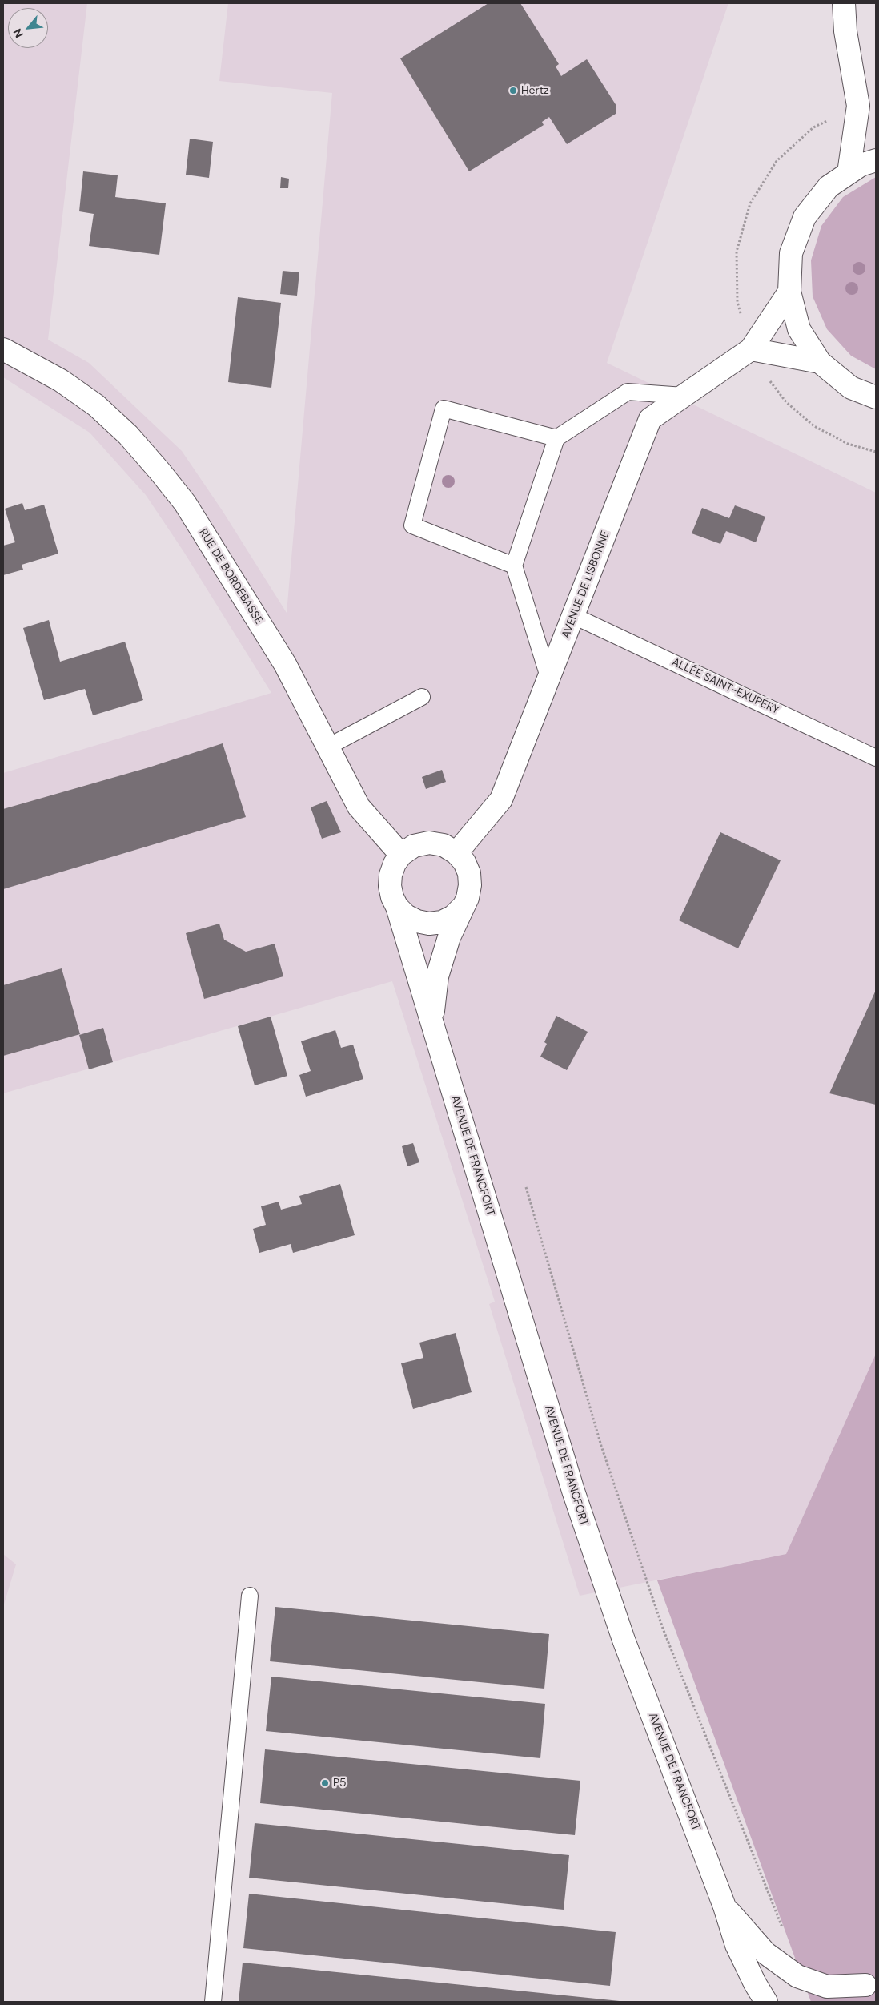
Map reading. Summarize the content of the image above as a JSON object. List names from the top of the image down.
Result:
{
  "streets": {
    "street": ["RUE DE BORDEBASSE", "AVENUE DE LISBONNE", "AVENUE DE FRANCFORT"],
    "lane": ["ALLÉE SAINT-EXUPÉRY"]
  },
  "crossings": [
    ["RUE DE BORDEBASSE", "AVENUE DE LISBONNE"],
    ["RUE DE BORDEBASSE", "AVENUE DE FRANCFORT"],
    ["AVENUE DE LISBONNE", "ALLÉE SAINT-EXUPÉRY"],
    ["AVENUE DE LISBONNE", "AVENUE DE FRANCFORT"]
  ],
  "places": ["Hertz", "P5"],
  "north": "bottom left"
}
